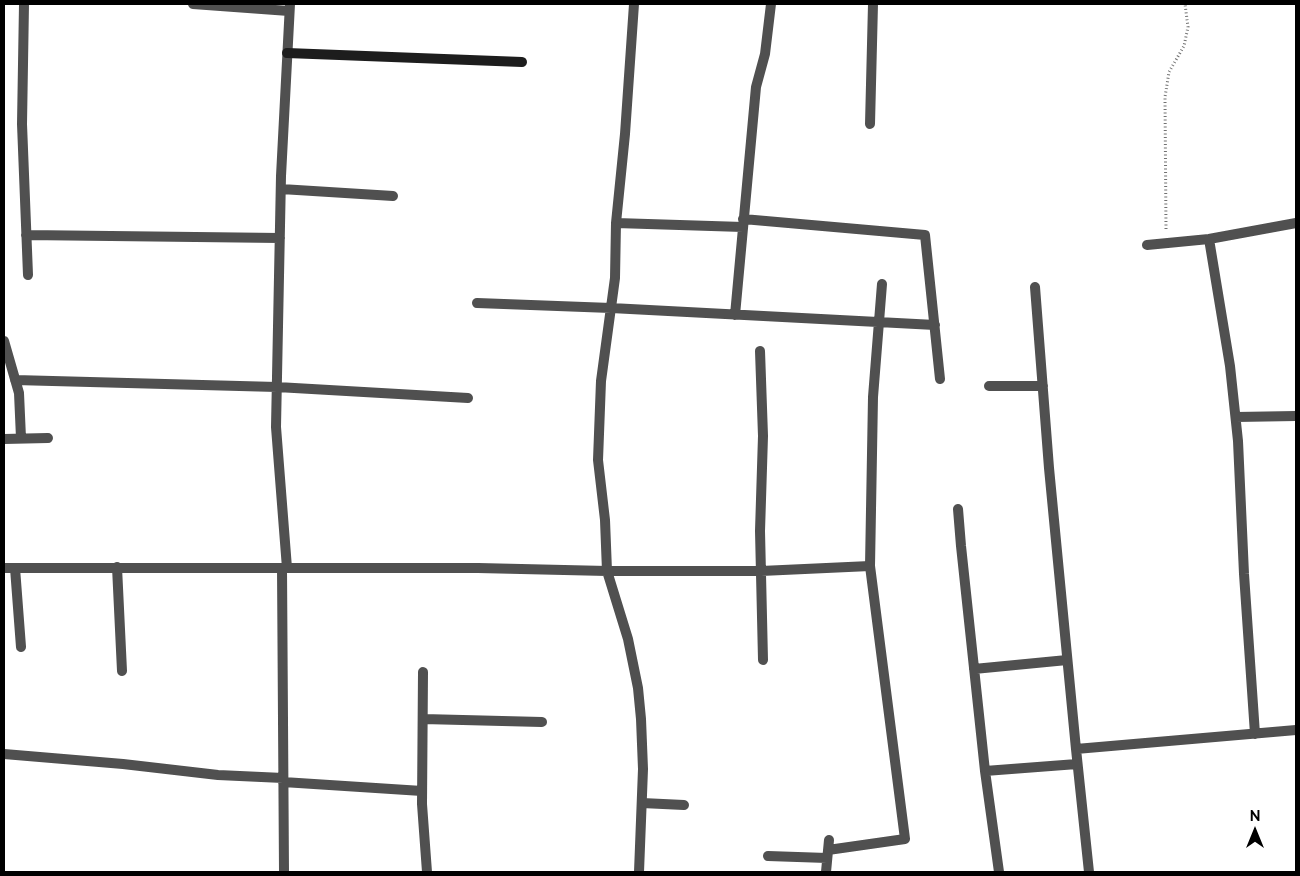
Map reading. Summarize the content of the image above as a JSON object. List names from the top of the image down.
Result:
{
  "north": "top"
}
